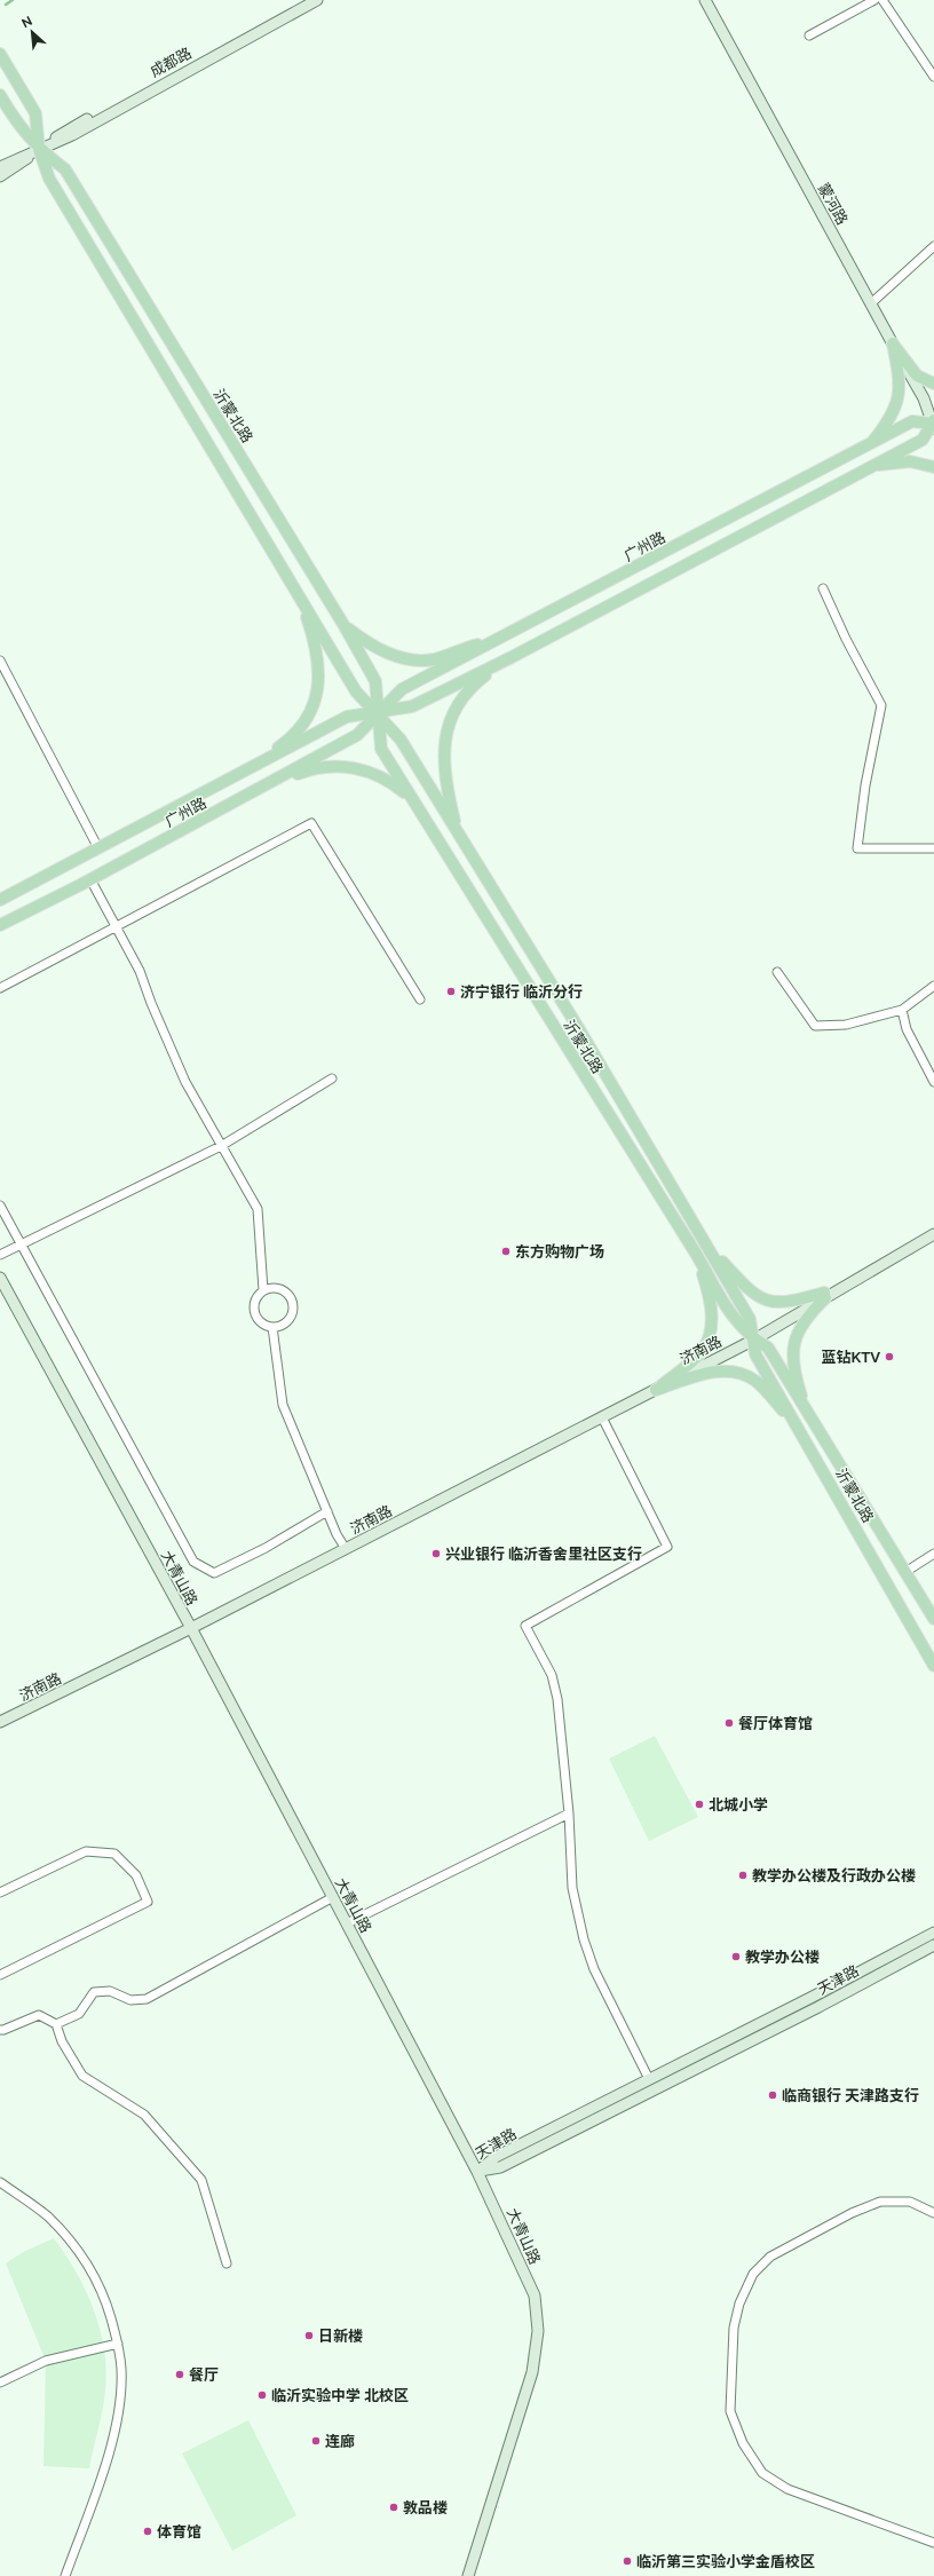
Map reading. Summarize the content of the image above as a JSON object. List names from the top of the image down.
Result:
{
  "streets": {
    "main road": ["沂蒙北路", "广州路"],
    "street": [
      "成都路",
      "蒙河路",
      "济南路",
      "大青山路",
      "天津路"
    ]
  },
  "crossings": [
    ["成都路", "沂蒙北路"],
    ["蒙河路", "广州路"],
    ["沂蒙北路", "广州路"],
    ["沂蒙北路", "济南路"],
    ["济南路", "大青山路"],
    ["大青山路", "天津路"]
  ],
  "places": [
    "济宁银行 临沂分行",
    "东方购物广场",
    "蓝钻KTV",
    "兴业银行 临沂香舍里社区支行",
    "餐厅体育馆",
    "北城小学",
    "教学办公楼及行政办公楼",
    "教学办公楼",
    "临商银行 天津路支行",
    "日新楼",
    "餐厅",
    "临沂实验中学 北校区",
    "连廊",
    "敦品楼",
    "体育馆",
    "临沂第三实验小学金盾校区"
  ],
  "north": "top left"
}
